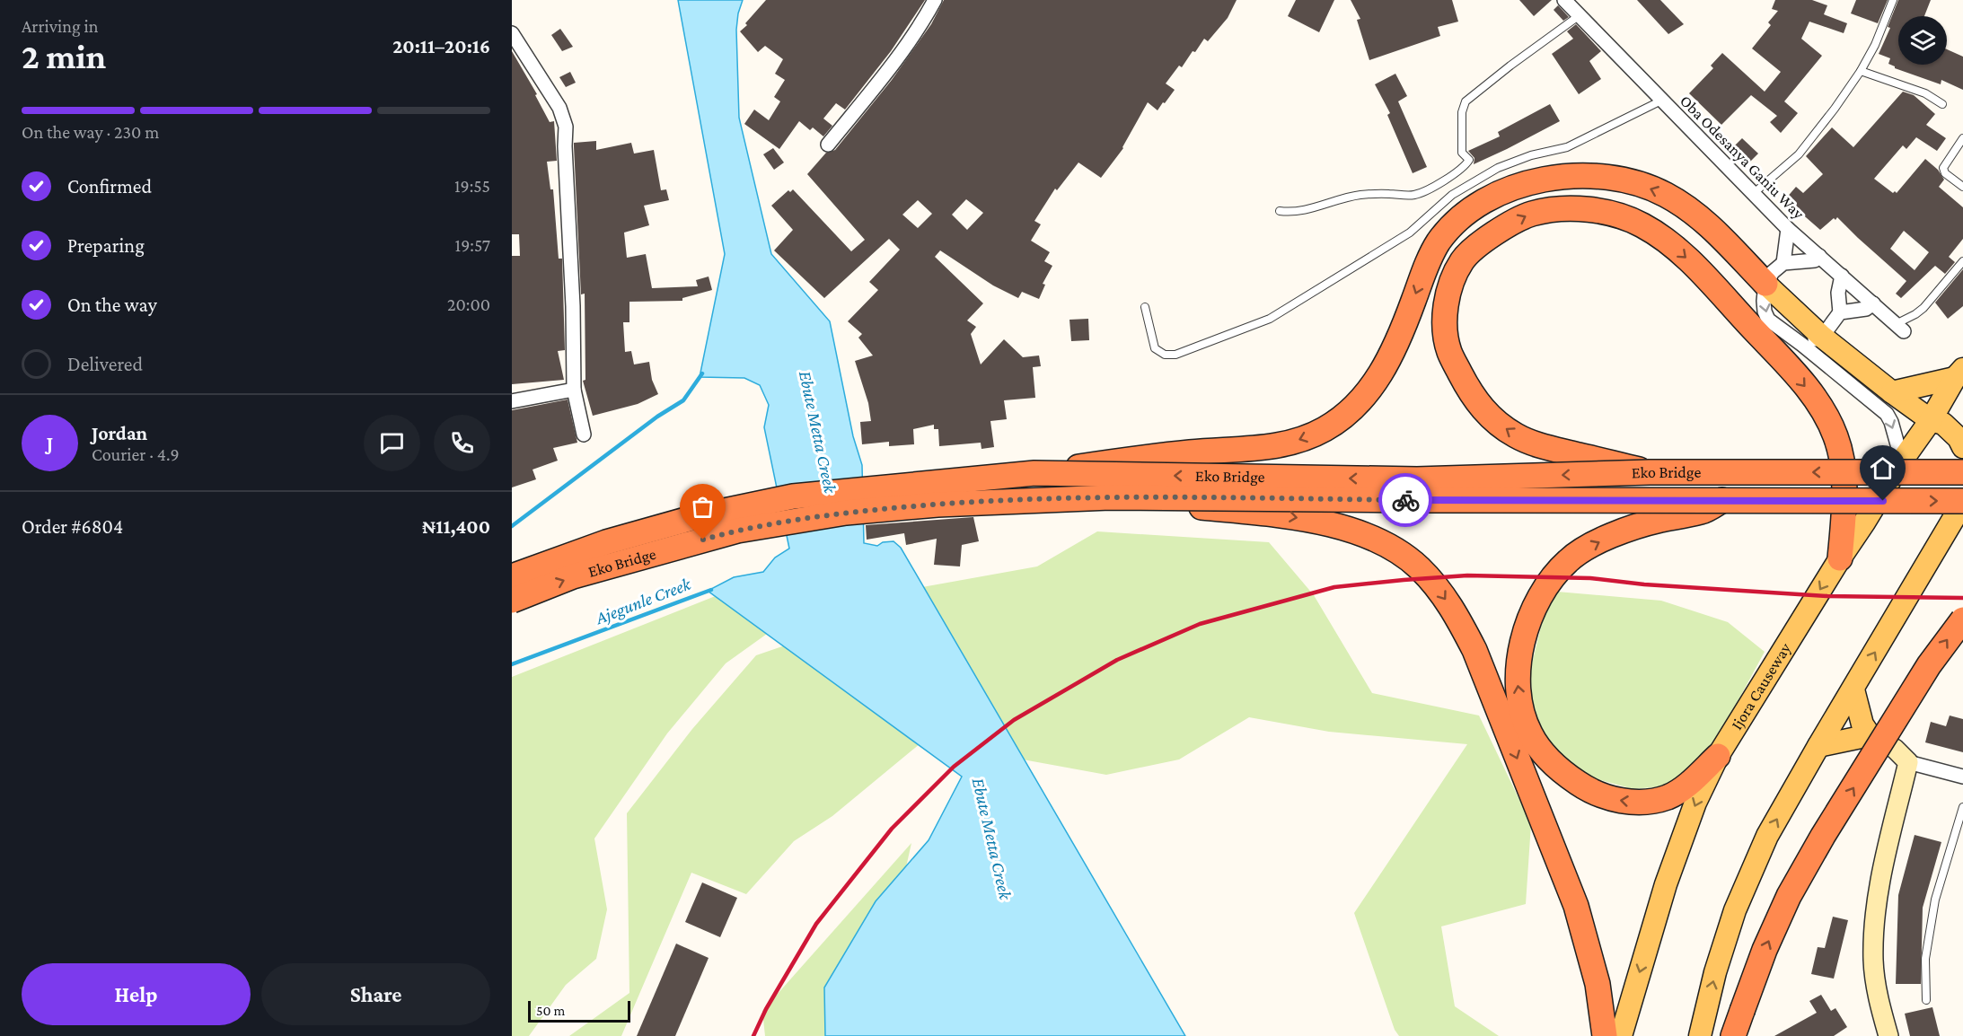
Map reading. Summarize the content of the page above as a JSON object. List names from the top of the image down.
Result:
{
  "streets": {
    "highway": ["Eko Bridge"],
    "main road": ["Ijora Causeway"],
    "street": ["Oba Odesanya Ganiu Way"]
  },
  "water": ["Ebute Metta Creek", "Ajegunle Creek"],
  "scale_bar": "50 m",
  "page": {
    "heading": ["2 min", "Arriving in", "20:11–20:16"],
    "panel": [
      "Jordan",
      "Courier · 4.9",
      "Order #6804",
      "₦11,400"
    ],
    "bar": "On the way · 230 m",
    "list": [
      ["Confirmed", "19:55"],
      ["Preparing", "19:57"],
      ["On the way", "20:00"],
      "Delivered"
    ],
    "round": "J",
    "buttons": ["Help", "Share"],
    "scale": "50 m"
  }
}
